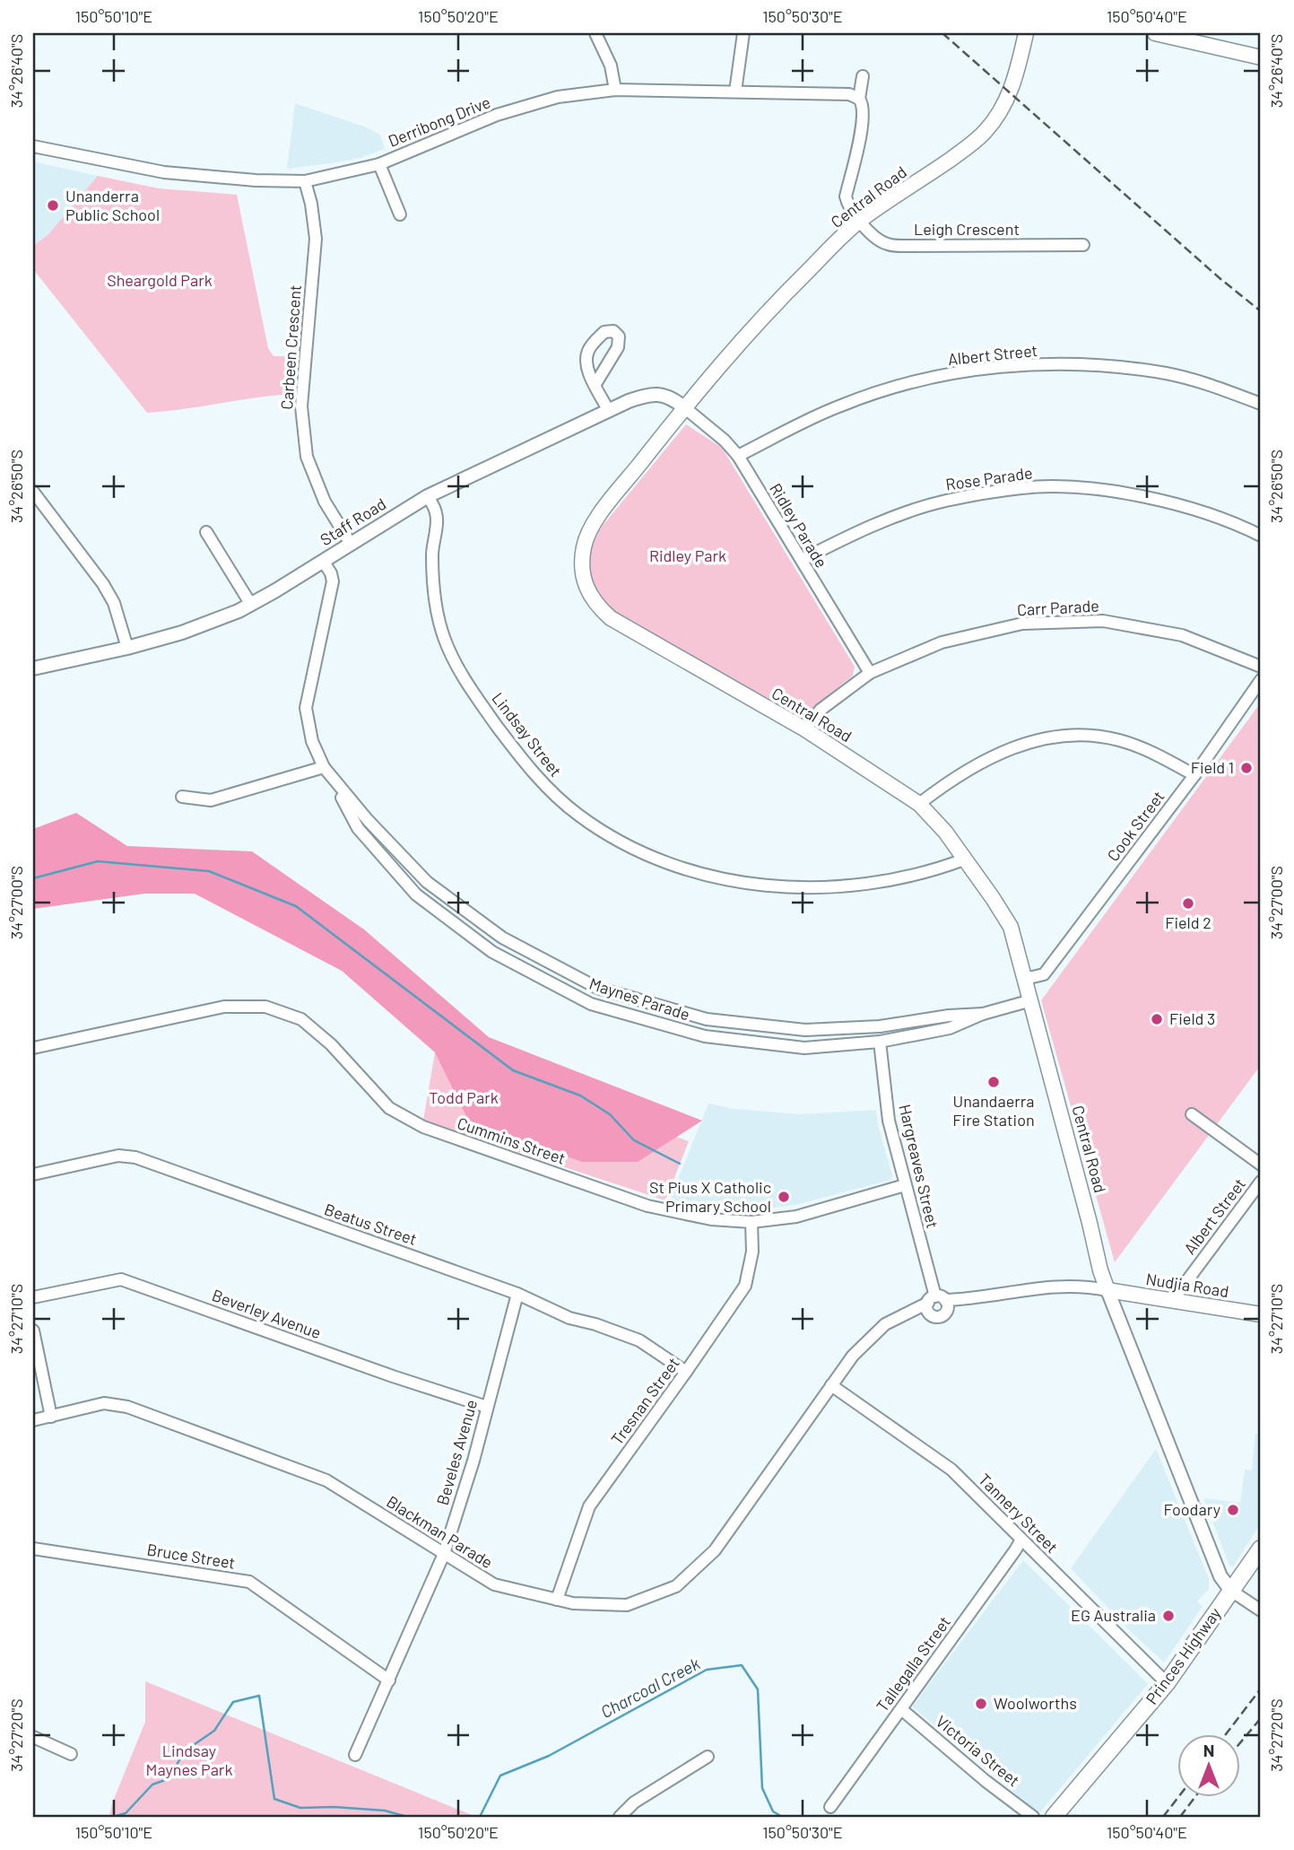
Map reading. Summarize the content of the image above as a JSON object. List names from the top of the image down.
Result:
{
  "streets": {
    "main road": ["Central Road", "Nudjia Road", "Princes Highway"],
    "street": [
      "Derribong Drive",
      "Leigh Crescent",
      "Carbeen Crescent",
      "Albert Street",
      "Rose Parade",
      "Staff Road",
      "Ridley Parade",
      "Carr Parade",
      "Lindsay Street",
      "Cook Street",
      "Maynes Parade",
      "Cummins Street",
      "Hargreaves Street",
      "Beatus Street",
      "Beverley Avenue",
      "Tresnan Street",
      "Beveles Avenue",
      "Tannery Street",
      "Blackman Parade",
      "Bruce Street",
      "Tallegalla Street",
      "Victoria Street"
    ]
  },
  "crossings": [
    ["Derribong Drive", "Carbeen Crescent"],
    ["Central Road", "Leigh Crescent"],
    ["Central Road", "Staff Road"],
    ["Central Road", "Ridley Parade"],
    ["Central Road", "Carr Parade"],
    ["Central Road", "Lindsay Street"],
    ["Central Road", "Cook Street"],
    ["Central Road", "Maynes Parade"],
    ["Central Road", "Nudjia Road"],
    ["Central Road", "Blackman Parade"],
    ["Central Road", "Princes Highway"],
    ["Carbeen Crescent", "Staff Road"],
    ["Albert Street", "Ridley Parade"],
    ["Albert Street", "Nudjia Road"],
    ["Rose Parade", "Ridley Parade"],
    ["Staff Road", "Ridley Parade"],
    ["Staff Road", "Lindsay Street"],
    ["Staff Road", "Maynes Parade"],
    ["Ridley Parade", "Carr Parade"],
    ["Maynes Parade", "Hargreaves Street"],
    ["Cummins Street", "Hargreaves Street"],
    ["Cummins Street", "Tresnan Street"],
    ["Hargreaves Street", "Blackman Parade"],
    ["Beatus Street", "Tresnan Street"],
    ["Beatus Street", "Beveles Avenue"],
    ["Nudjia Road", "Blackman Parade"],
    ["Beverley Avenue", "Beveles Avenue"],
    ["Tresnan Street", "Blackman Parade"],
    ["Beveles Avenue", "Blackman Parade"],
    ["Beveles Avenue", "Bruce Street"],
    ["Tannery Street", "Blackman Parade"],
    ["Tannery Street", "Princes Highway"],
    ["Tannery Street", "Tallegalla Street"],
    ["Tallegalla Street", "Victoria Street"]
  ],
  "water": ["Charcoal Creek"],
  "parks": [
    "Sheargold Park",
    "Ridley Park",
    "Todd Park",
    "Lindsay Maynes Park"
  ],
  "places": [
    "Unanderra Public School",
    "Field 1",
    "Field 2",
    "Field 3",
    "Unandaerra Fire Station",
    "St Pius X Catholic Primary School",
    "Foodary",
    "EG Australia",
    "Woolworths"
  ],
  "north": "top",
  "coordinates": [
    "150°50'10\"E",
    "150°50'20\"E",
    "150°50'30\"E",
    "150°50'40\"E",
    "34°26'40\"S",
    "34°26'50\"S",
    "34°27'00\"S",
    "34°27'10\"S",
    "34°27'20\"S"
  ]
}
